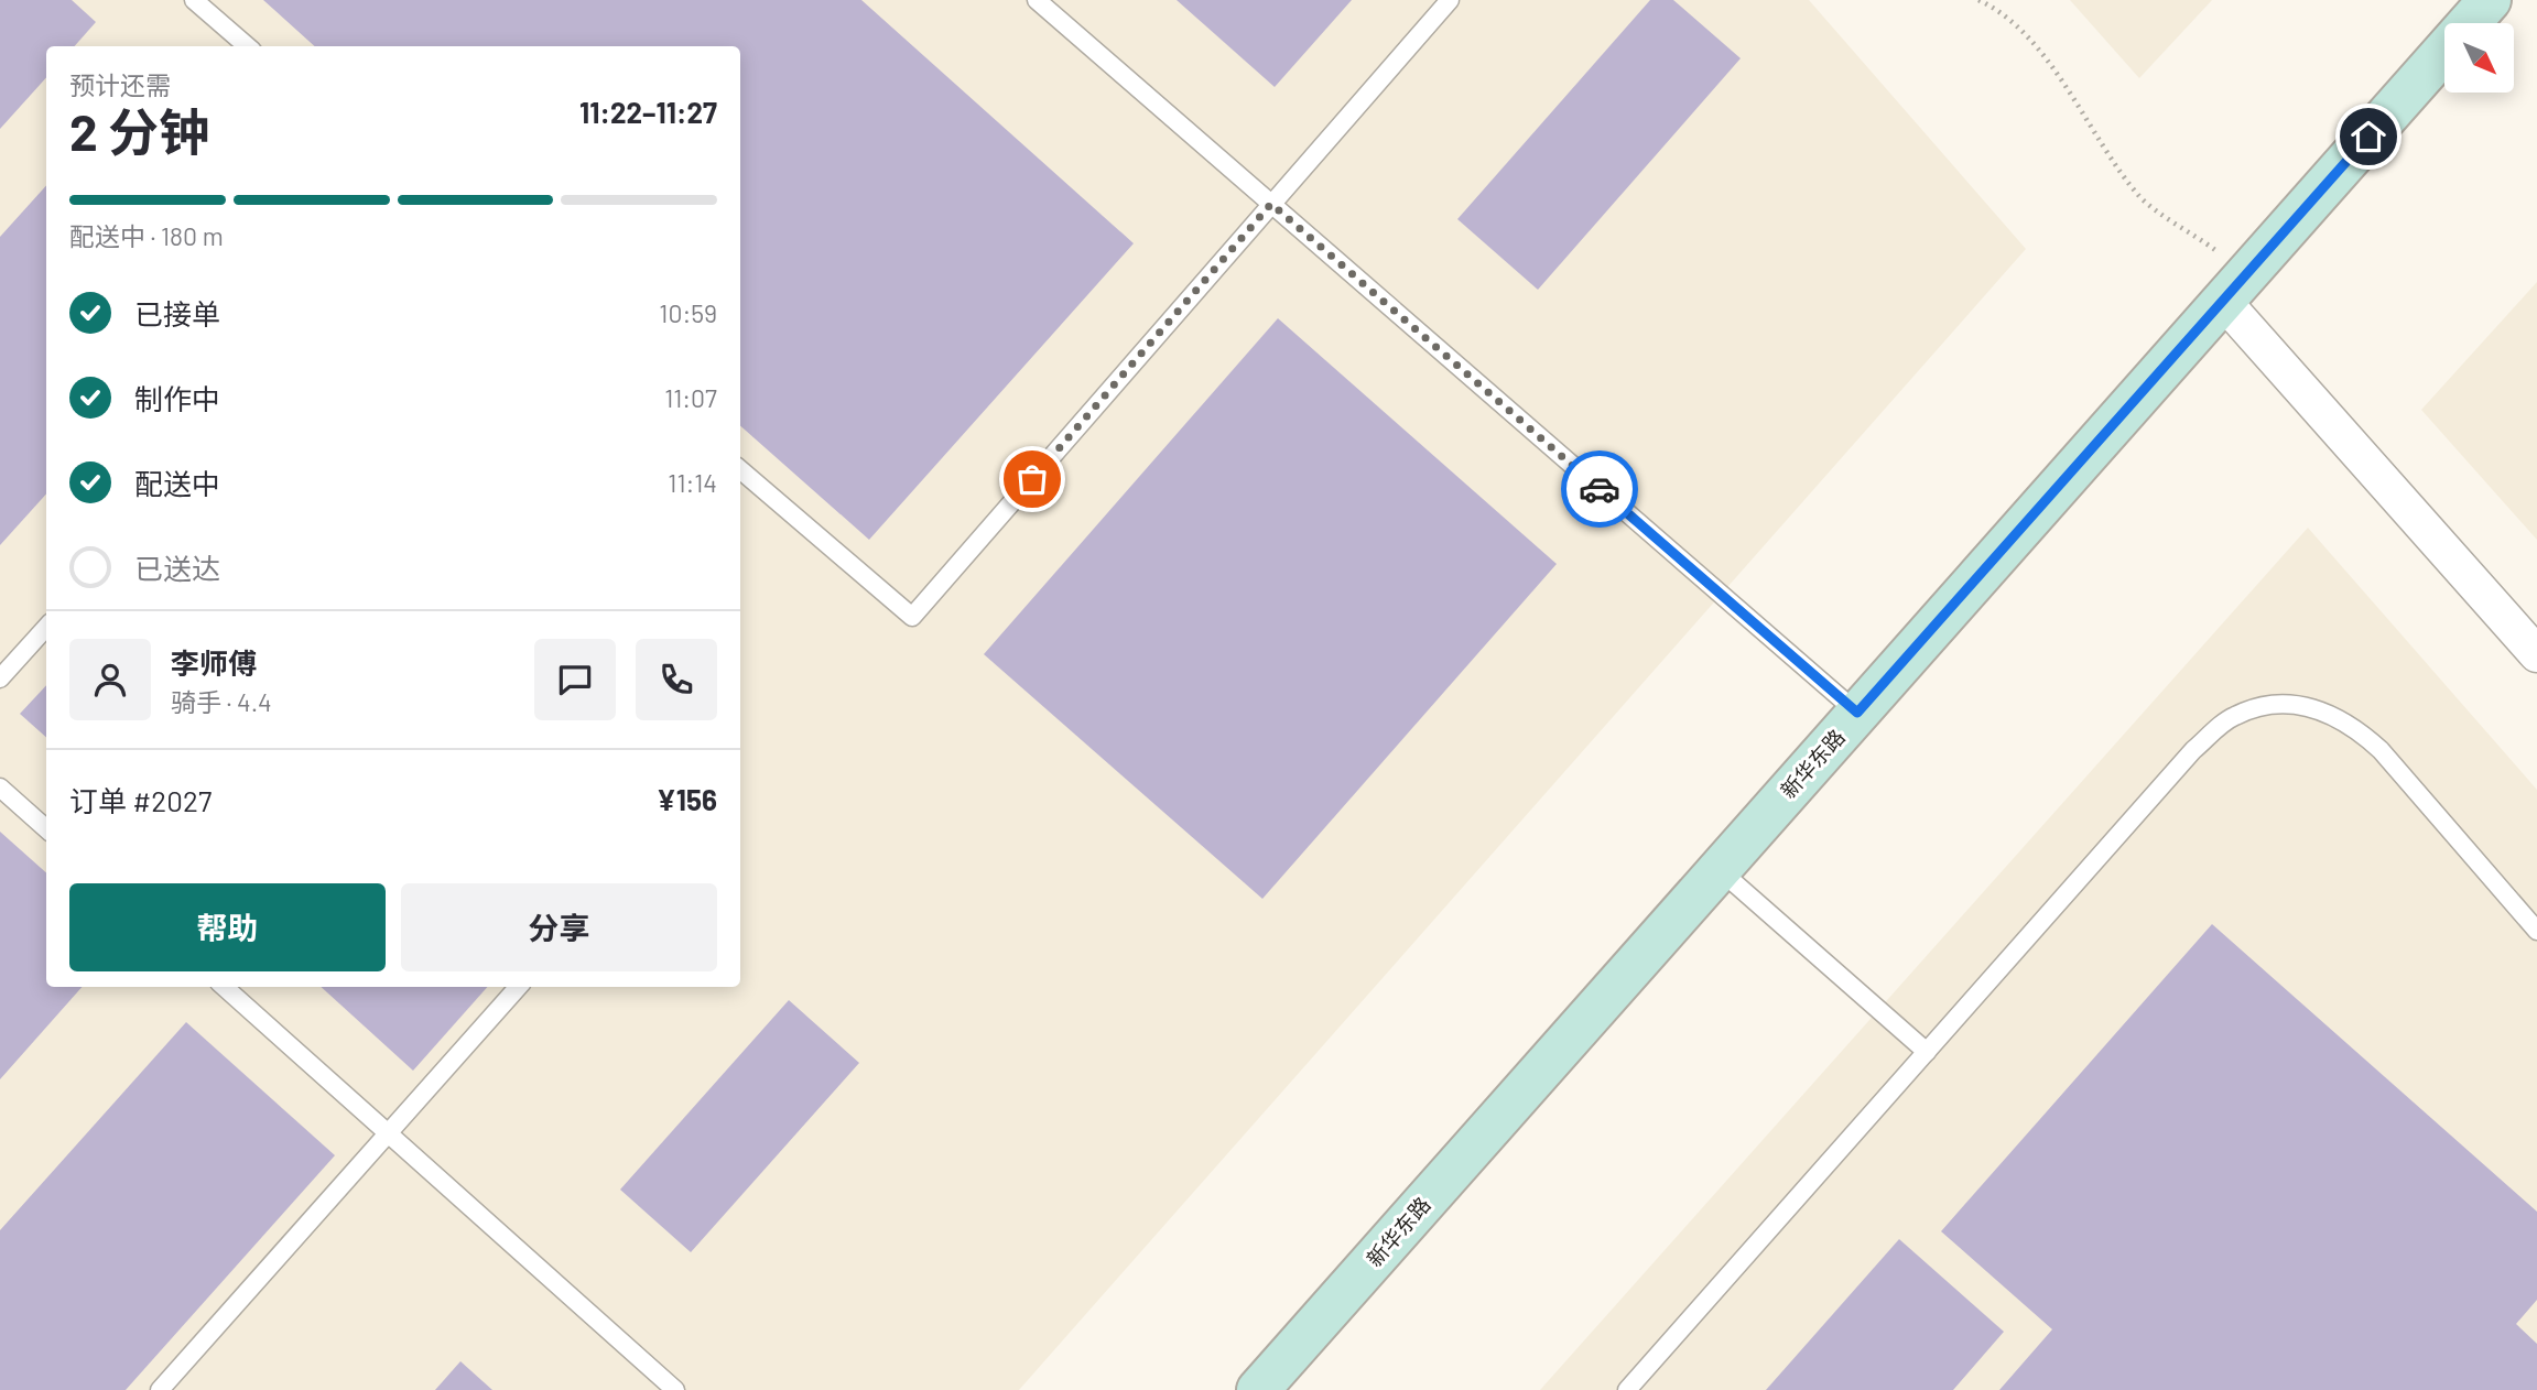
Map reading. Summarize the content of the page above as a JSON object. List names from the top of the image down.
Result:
{
  "streets": {
    "main road": ["新华东路"]
  },
  "north": "bottom right",
  "page": {
    "heading": ["2 分钟", "预计还需", "11:22–11:27"],
    "panel": [
      "李师傅",
      "骑手 · 4.4",
      "订单 #2027",
      "¥156"
    ],
    "bar": "配送中 · 180 m",
    "list": [
      ["已接单", "10:59"],
      ["制作中", "11:07"],
      ["配送中", "11:14"],
      "已送达"
    ],
    "buttons": ["帮助", "分享"]
  }
}
